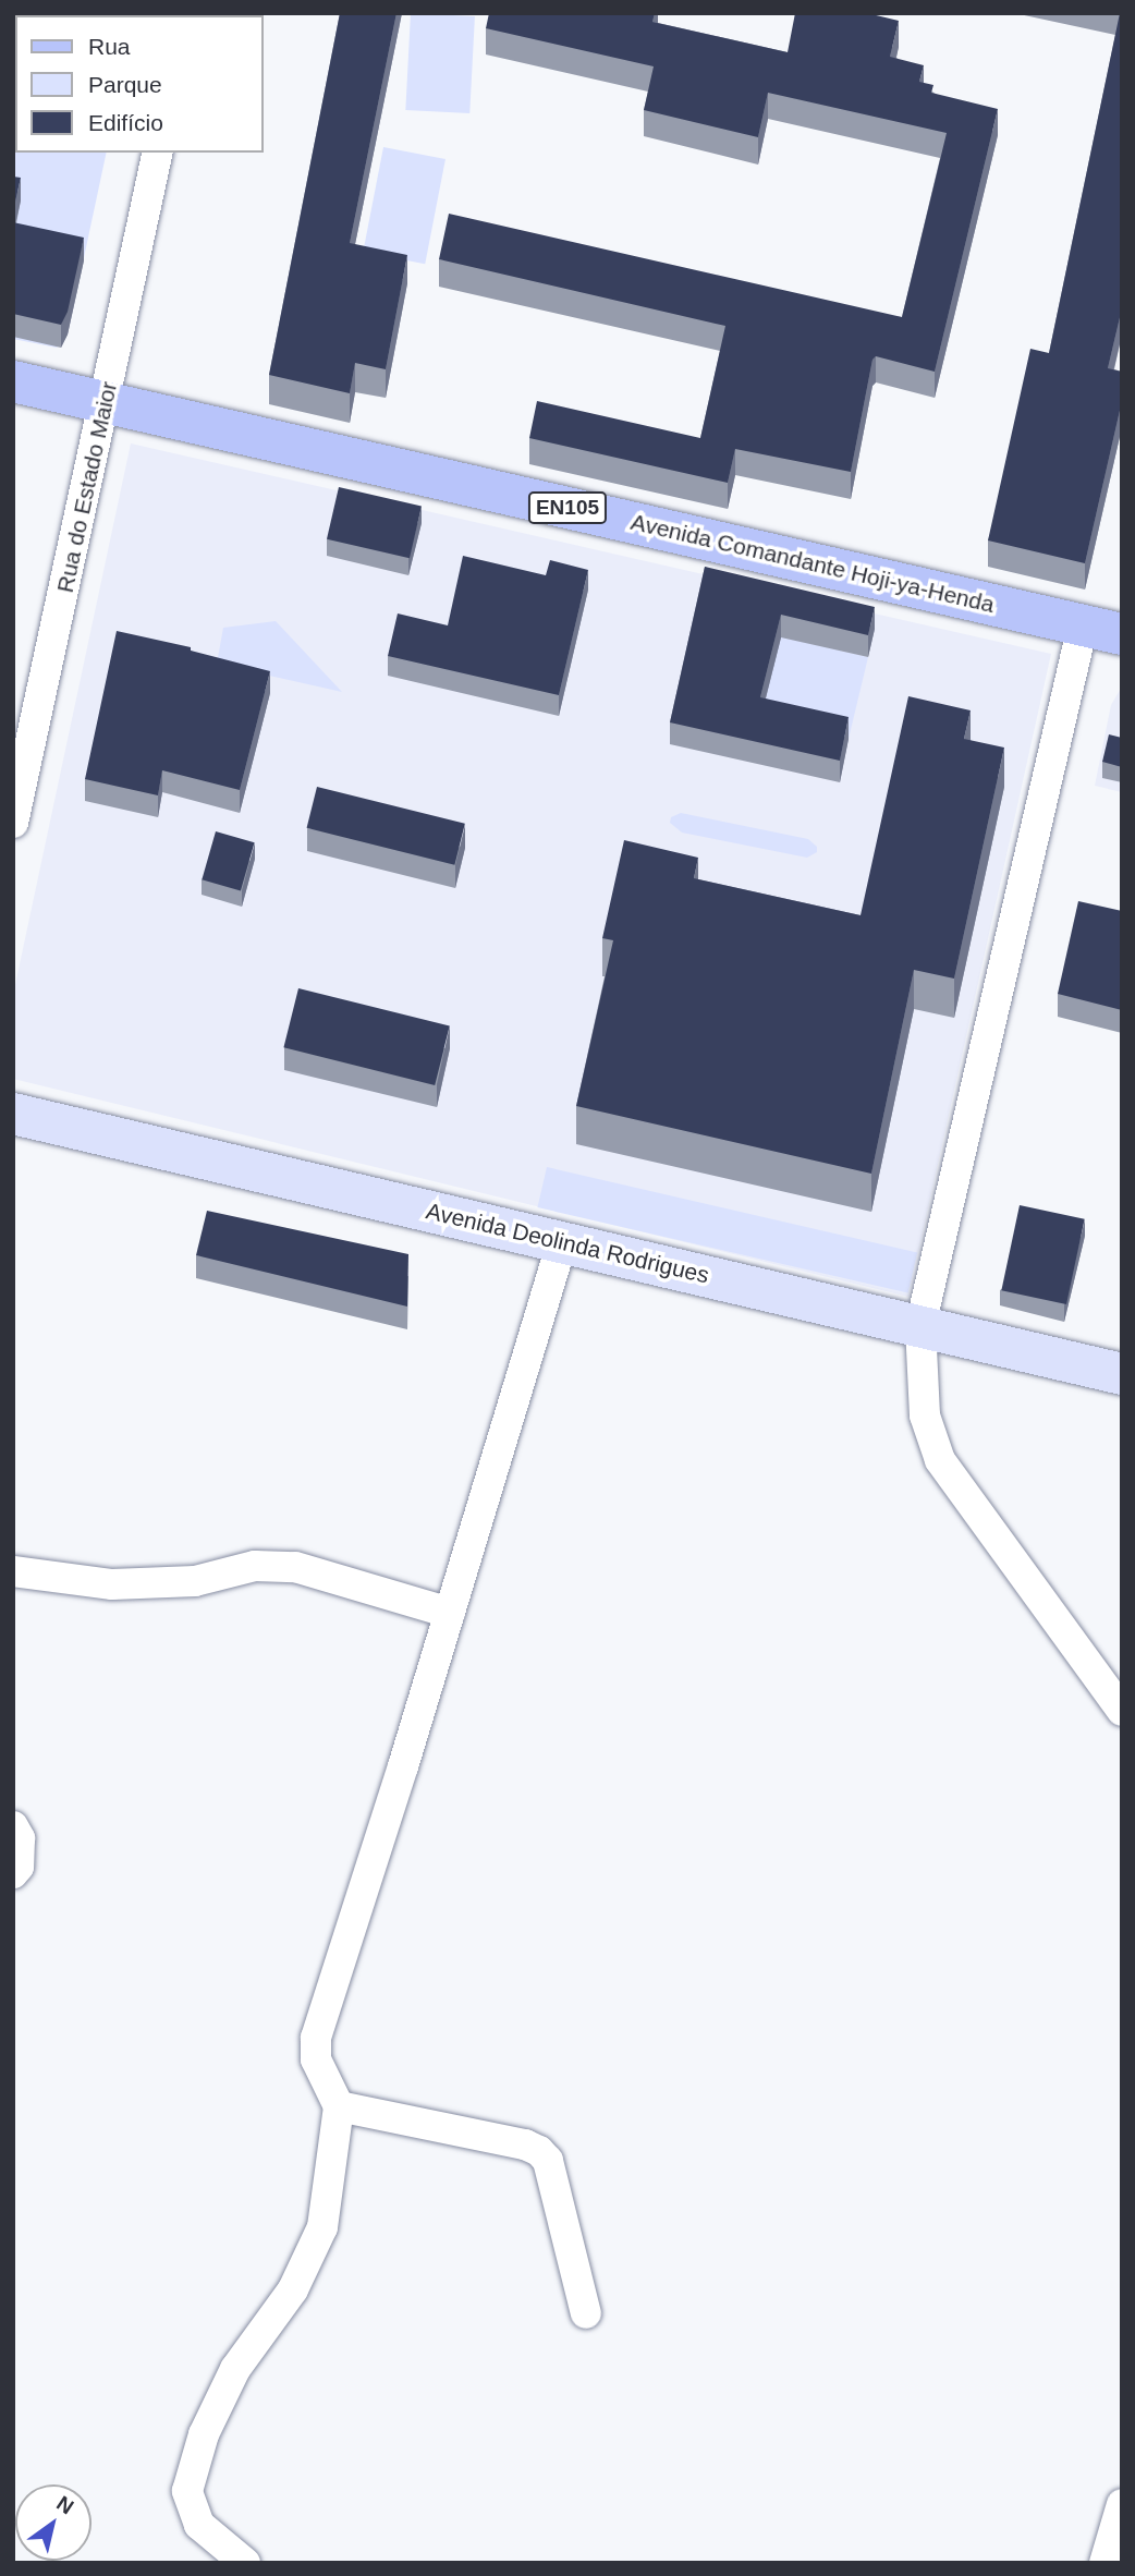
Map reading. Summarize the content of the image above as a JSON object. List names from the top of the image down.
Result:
{
  "streets": {
    "main road": ["EN105", "Avenida Comandante Hoji-ya-Henda"],
    "street": ["Rua do Estado Maior", "Avenida Deolinda Rodrigues"]
  },
  "crossings": [
    ["Rua do Estado Maior", "Avenida Comandante Hoji-ya-Henda"]
  ],
  "legend": ["Rua", "Parque", "Edifício"],
  "north": "top right"
}
